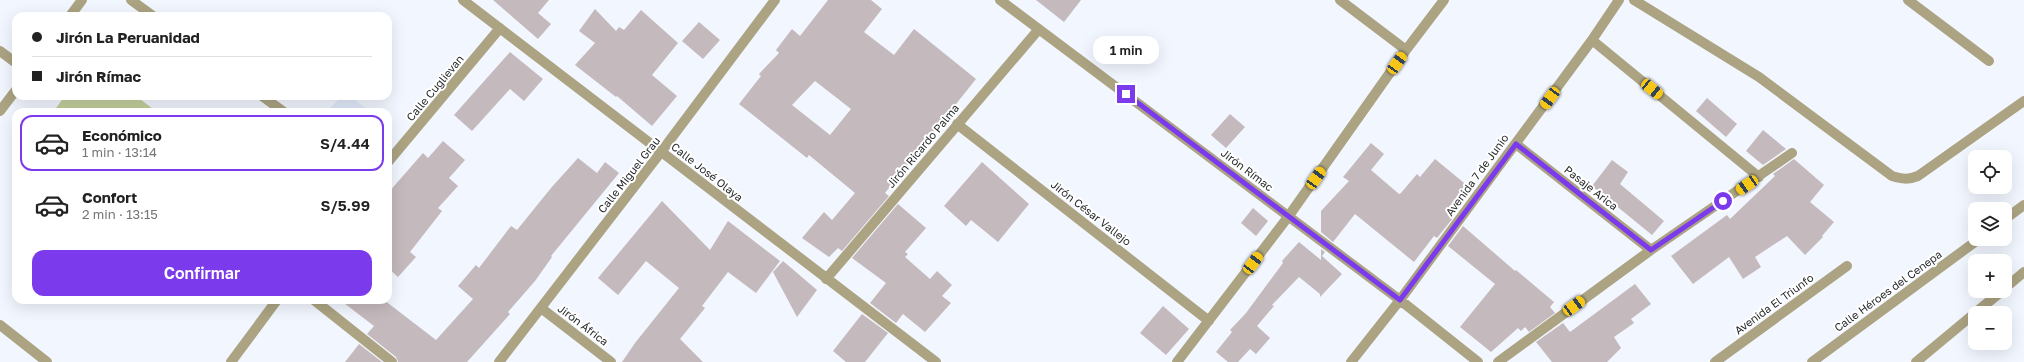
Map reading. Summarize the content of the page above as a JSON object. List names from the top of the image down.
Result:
{
  "streets": {
    "street": [
      "Calle Cuglievan",
      "Jirón Ricardo Palma",
      "Jirón Rímac",
      "Calle José Olaya",
      "Calle Miguel Grau",
      "Avenida 7 de Junio",
      "Pasaje Arica",
      "Jirón César Vallejo",
      "Calle Héroes del Cenepa",
      "Avenida El Triunfo",
      "Jirón África"
    ]
  },
  "crossings": [
    ["Calle Cuglievan", "Calle José Olaya"],
    ["Jirón Ricardo Palma", "Jirón Rímac"],
    ["Jirón Ricardo Palma", "Calle José Olaya"],
    ["Jirón Ricardo Palma", "Jirón César Vallejo"],
    ["Jirón Rímac", "Avenida 7 de Junio"],
    ["Calle José Olaya", "Calle Miguel Grau"],
    ["Calle Miguel Grau", "Jirón África"],
    ["Avenida 7 de Junio", "Pasaje Arica"]
  ],
  "page": {
    "banner": ["Jirón La Peruanidad", "Jirón Rímac"],
    "bubble": "1 min",
    "list": [
      {
        "name": "Económico",
        "note": "1 min · 13:14",
        "value": "S/4.44"
      },
      {
        "name": "Confort",
        "note": "2 min · 13:15",
        "value": "S/5.99"
      }
    ],
    "map_buttons": ["+", "−"],
    "buttons": "Confirmar"
  }
}
